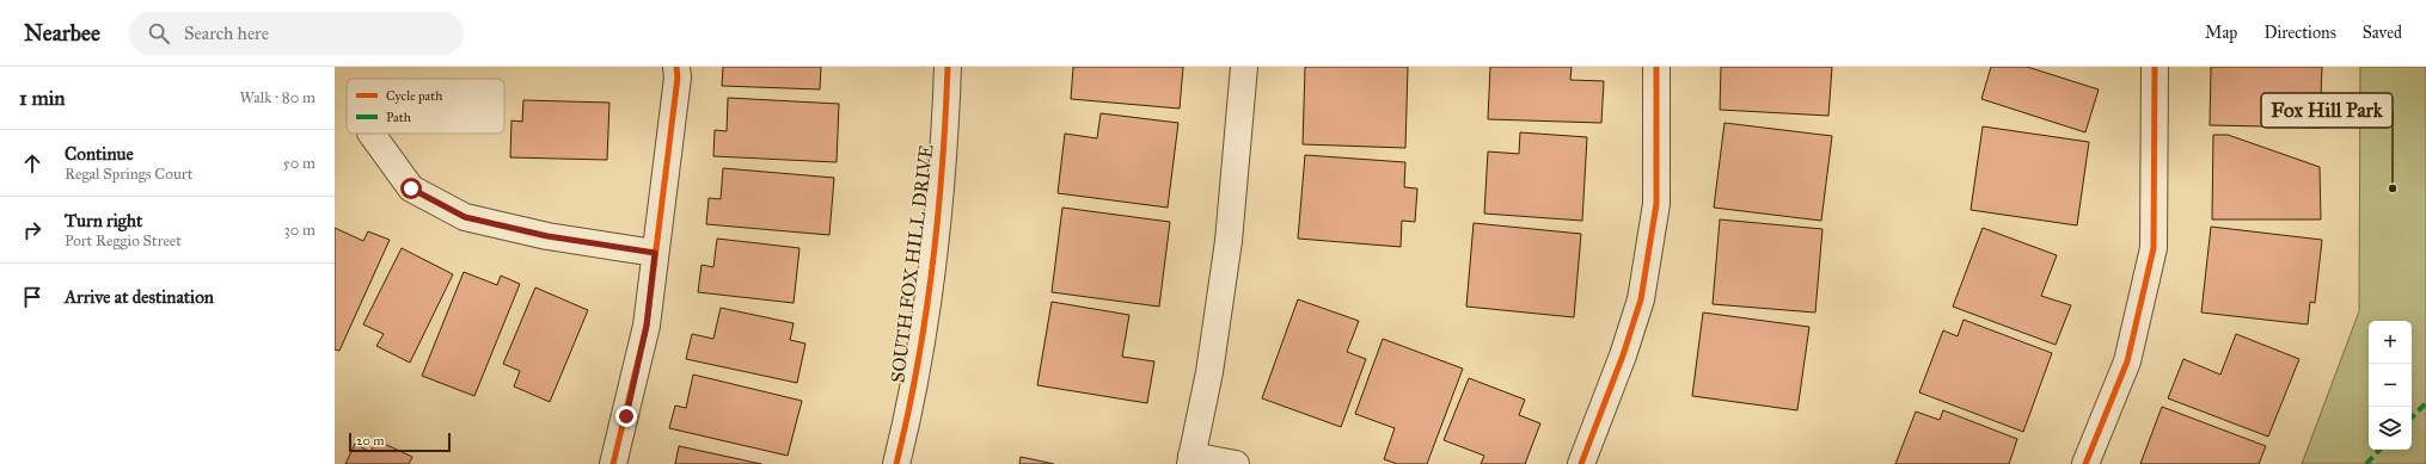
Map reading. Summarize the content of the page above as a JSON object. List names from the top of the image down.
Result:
{
  "streets": {
    "street": ["SOUTH FOX HILL DRIVE"]
  },
  "places": ["Fox Hill Park"],
  "legend": ["Cycle path", "Path"],
  "scale_bar": "20 m",
  "page": {
    "header": "Nearbee",
    "search": "Search here",
    "nav": ["Map", "Directions", "Saved"],
    "heading": ["1 min", "Walk · 80 m"],
    "list": [
      ["Continue", "Regal Springs Court", "50 m"],
      ["Turn right", "Port Reggio Street", "30 m"],
      "Arrive at destination"
    ],
    "map_buttons": ["+", "−"],
    "scale": "20 m"
  }
}
